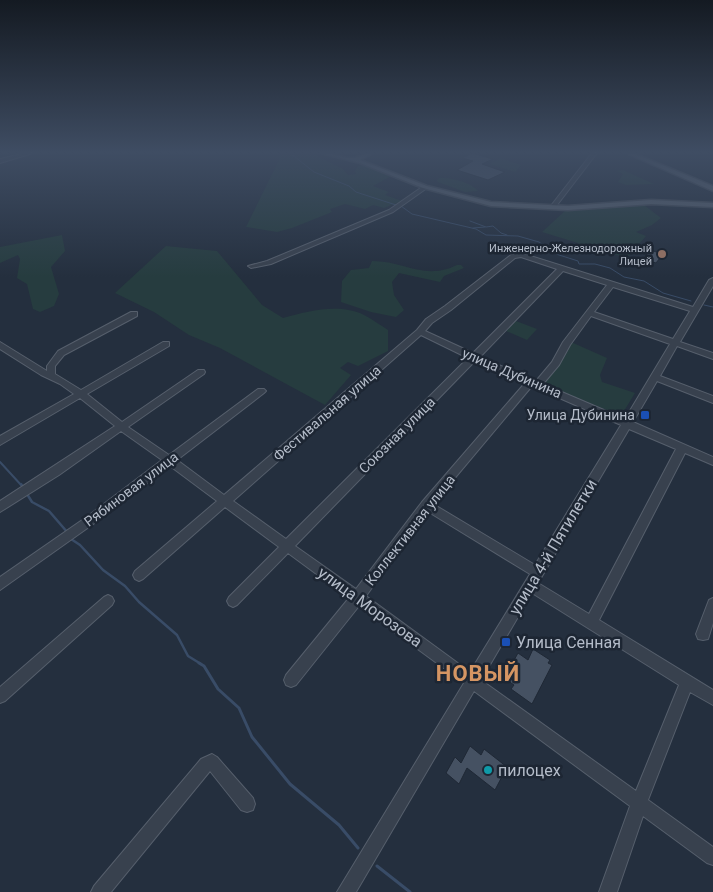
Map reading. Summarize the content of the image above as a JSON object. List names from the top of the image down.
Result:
{
  "streets": {
    "street": [
      "улица Дубинина",
      "Фестивальная улица",
      "Союзная улица",
      "Рябиновая улица",
      "Коллективная улица",
      "улица 4-й Пятилетки",
      "улица Морозова"
    ]
  },
  "crossings": [
    ["улица Дубинина", "Фестивальная улица"],
    ["улица Дубинина", "Союзная улица"],
    ["улица Дубинина", "Коллективная улица"],
    ["улица Дубинина", "улица 4-й Пятилетки"],
    ["Фестивальная улица", "Союзная улица"],
    ["Фестивальная улица", "улица Морозова"],
    ["Союзная улица", "улица Морозова"],
    ["Рябиновая улица", "улица Морозова"],
    ["Коллективная улица", "улица Морозова"],
    ["улица 4-й Пятилетки", "улица Морозова"]
  ],
  "districts": ["НОВЫЙ"],
  "places": {
    "other": ["Инженерно-Железнодорожный Лицей", "пилоцех"],
    "transit": ["Улица Дубинина", "Улица Сенная"]
  }
}
